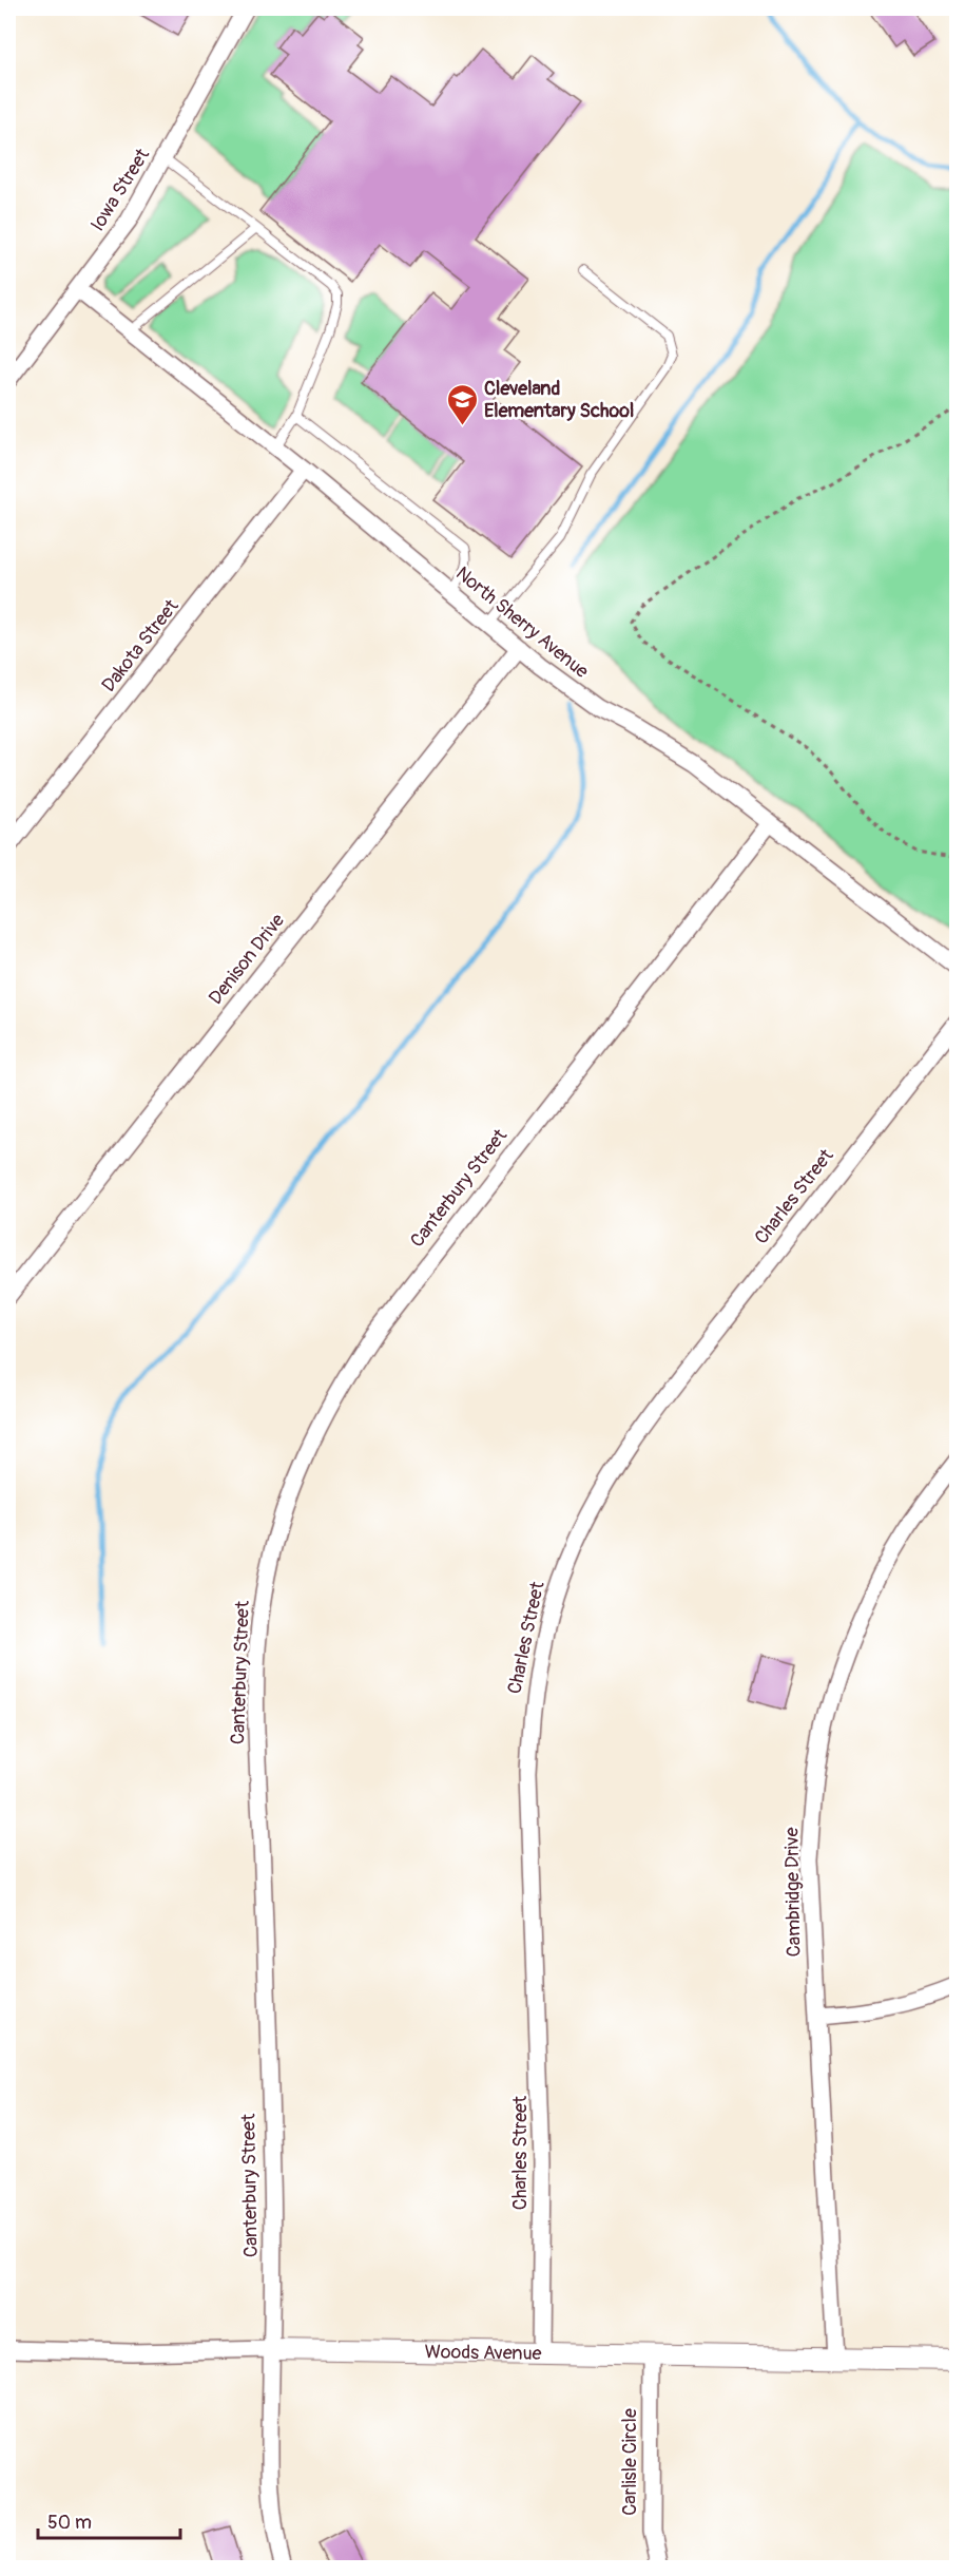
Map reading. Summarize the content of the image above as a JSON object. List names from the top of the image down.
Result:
{
  "streets": {
    "street": [
      "Iowa Street",
      "North Sherry Avenue",
      "Dakota Street",
      "Denison Drive",
      "Canterbury Street",
      "Charles Street",
      "Cambridge Drive",
      "Woods Avenue",
      "Carlisle Circle"
    ]
  },
  "crossings": [
    ["Iowa Street", "North Sherry Avenue"],
    ["North Sherry Avenue", "Dakota Street"],
    ["North Sherry Avenue", "Denison Drive"],
    ["North Sherry Avenue", "Canterbury Street"],
    ["Canterbury Street", "Woods Avenue"],
    ["Charles Street", "Woods Avenue"],
    ["Cambridge Drive", "Woods Avenue"],
    ["Woods Avenue", "Carlisle Circle"]
  ],
  "places": {
    "school or university": ["Cleveland Elementary School"]
  },
  "scale_bar": "50 m"
}
